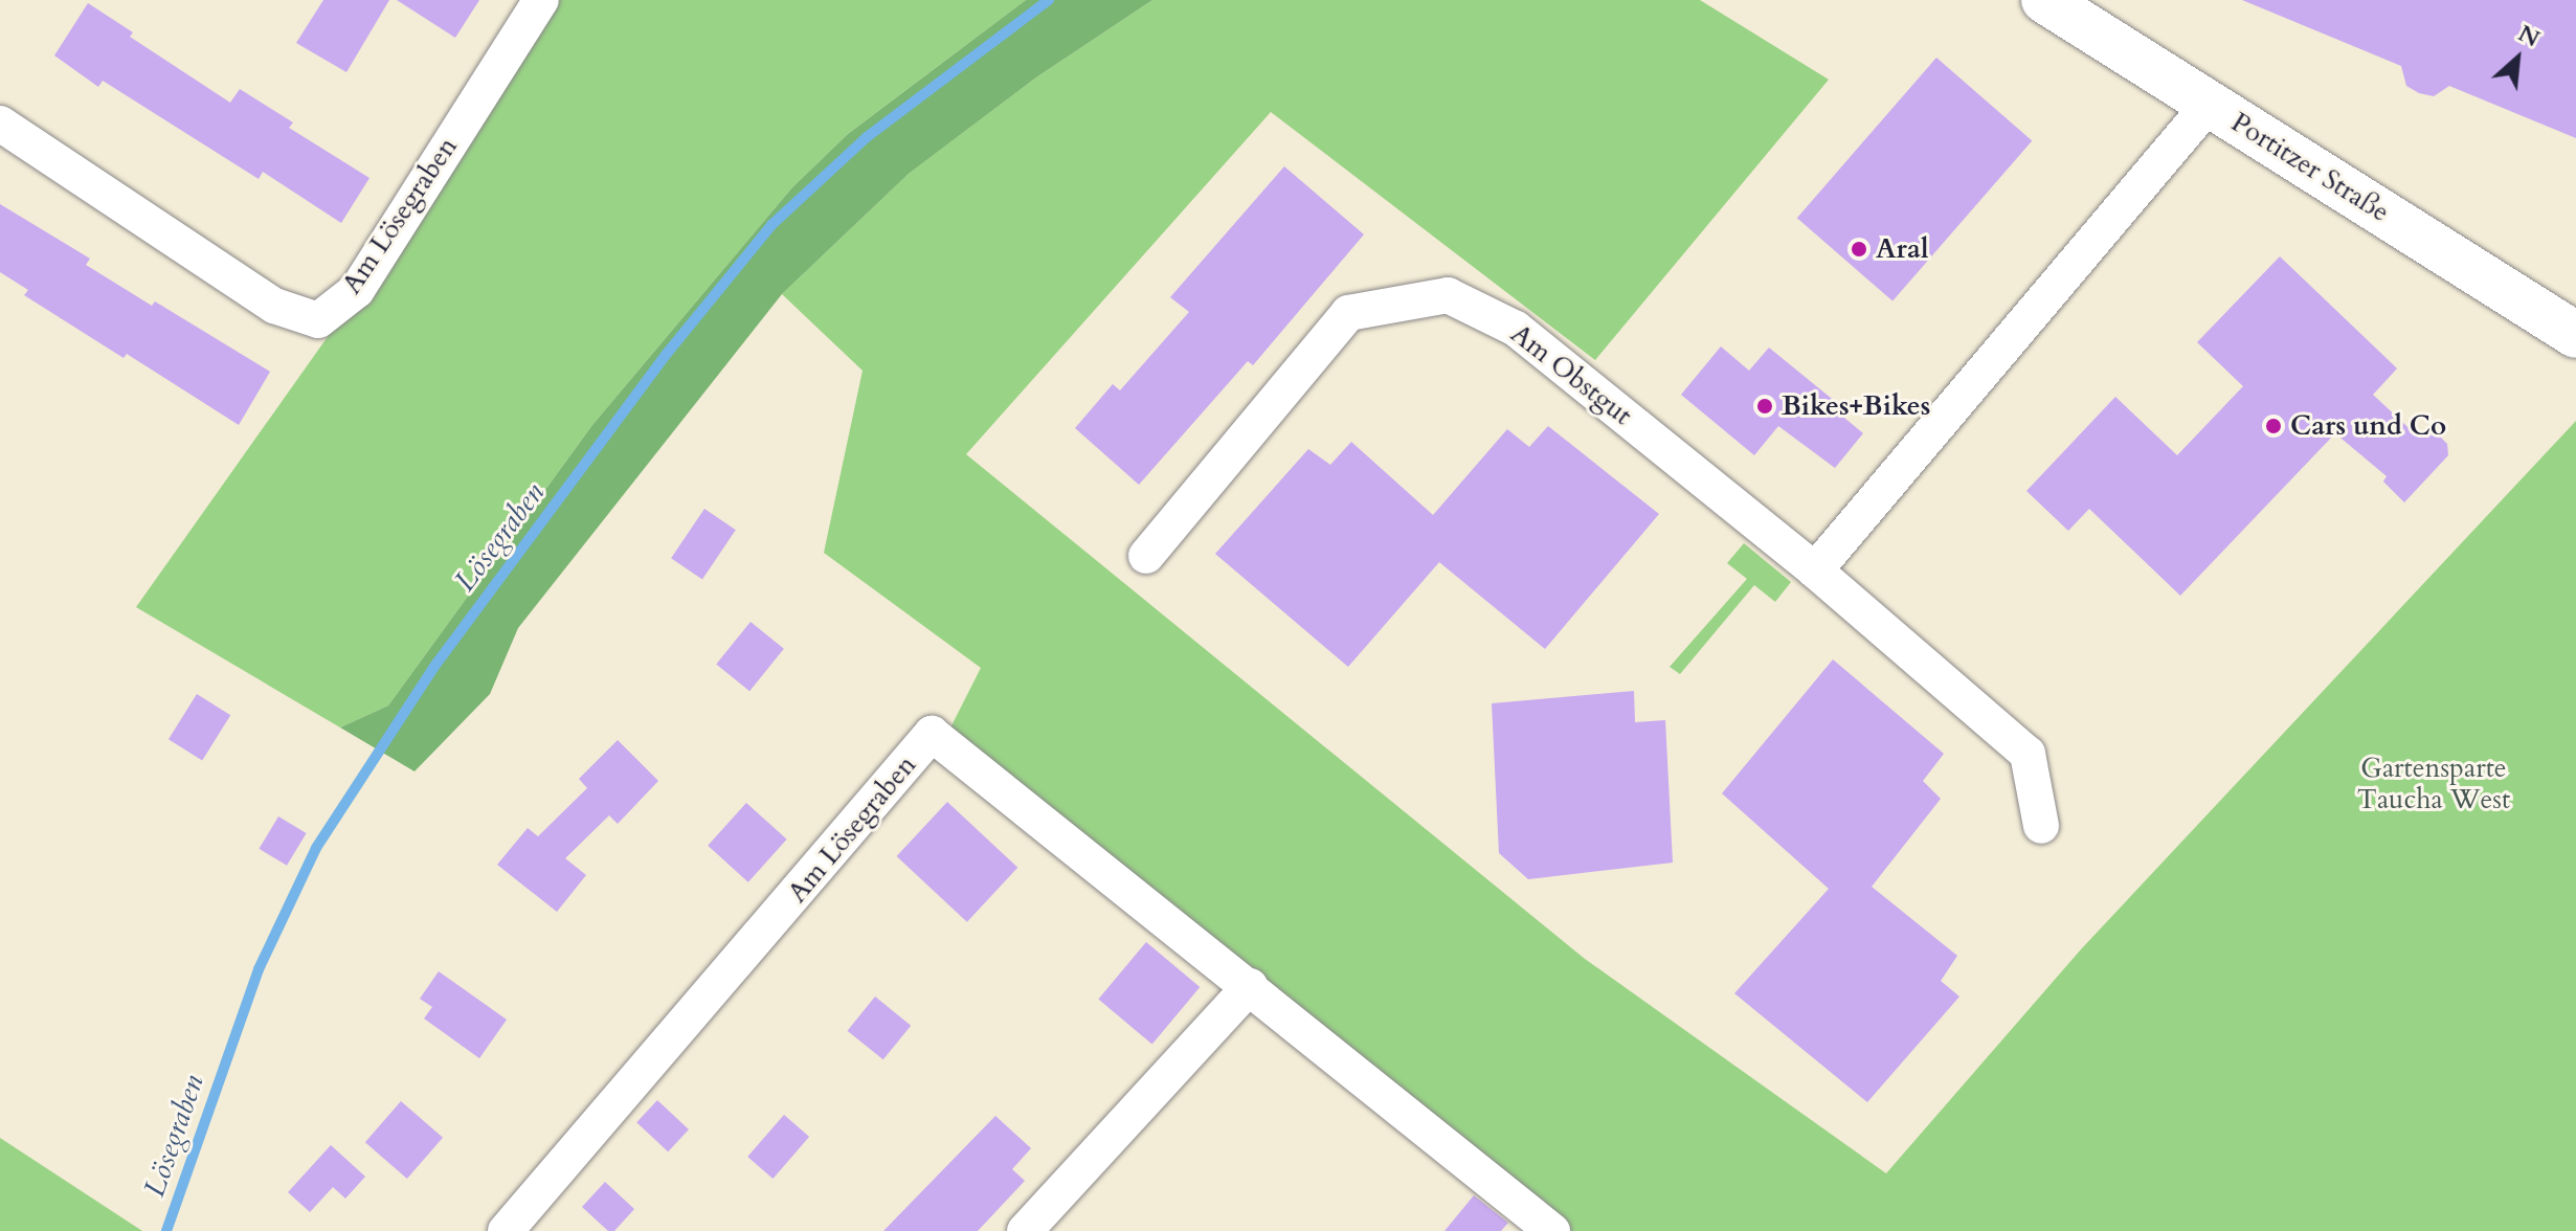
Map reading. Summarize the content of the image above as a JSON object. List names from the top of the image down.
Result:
{
  "streets": {
    "main road": ["Portitzer Straße"],
    "street": ["Am Lösegraben", "Am Obstgut"]
  },
  "water": ["Lösegraben"],
  "parks": ["Gartensparte Taucha West"],
  "places": ["Aral", "Bikes+Bikes", "Cars und Co"],
  "north": "top right"
}
